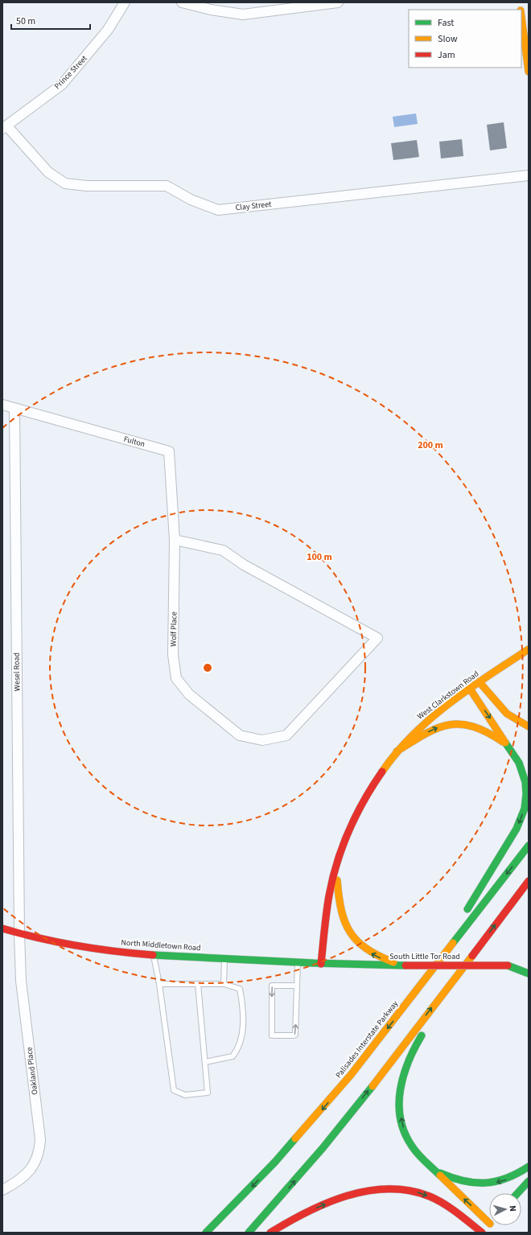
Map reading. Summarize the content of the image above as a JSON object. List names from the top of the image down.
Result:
{
  "streets": {
    "main road": [
      "West Clarkstown Road",
      "North Middletown Road",
      "South Little Tor Road",
      "Palisades Interstate Parkway"
    ],
    "street": [
      "Prince Street",
      "Clay Street",
      "Fulton",
      "Wolf Place",
      "Wesel Road",
      "Oakland Place"
    ]
  },
  "crossings": [
    ["Prince Street", "Clay Street"],
    ["Fulton", "Wolf Place"],
    ["Fulton", "Wesel Road"],
    ["Wesel Road", "North Middletown Road"],
    ["Wesel Road", "Oakland Place"],
    ["West Clarkstown Road", "North Middletown Road"],
    ["West Clarkstown Road", "South Little Tor Road"],
    ["North Middletown Road", "South Little Tor Road"],
    ["North Middletown Road", "Oakland Place"]
  ],
  "legend": ["Fast", "Slow", "Jam"],
  "scale_bar": "50 m",
  "north": "right",
  "rings": ["200 m", "100 m"]
}
